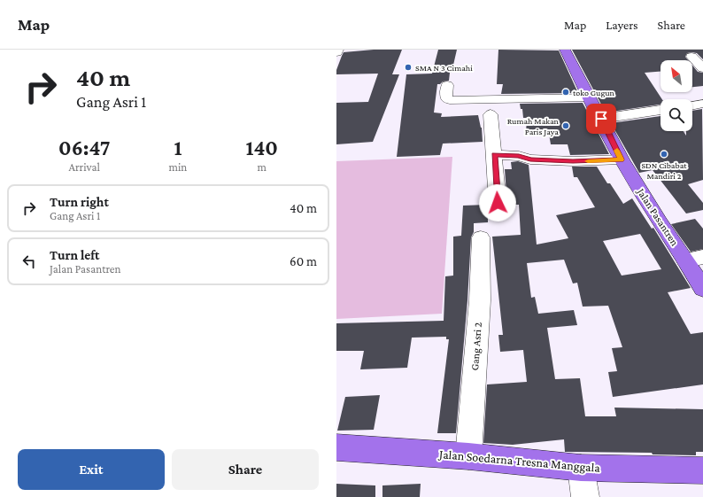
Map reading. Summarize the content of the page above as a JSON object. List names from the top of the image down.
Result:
{
  "streets": {
    "main road": ["Jalan Pasantren", "Jalan Soedarna Tresna Manggala"],
    "street": ["Gang Asri 2"]
  },
  "crossings": [
    ["Gang Asri 2", "Jalan Soedarna Tresna Manggala"]
  ],
  "places": [
    "SMA N 3 Cimahi",
    "toko Gugun",
    "Rumah Makan Paris Jaya",
    "SDN Cibabat Mandiri 2"
  ],
  "north": "top left",
  "page": {
    "header": "Map",
    "nav": ["Map", "Layers", "Share"],
    "turn": ["40 m", "Gang Asri 1"],
    "eta": [
      "06:47",
      "Arrival",
      "1",
      "min",
      "140",
      "m"
    ],
    "list": [
      {
        "name": "Turn right",
        "note": "Gang Asri 1",
        "value": "40 m"
      },
      {
        "name": "Turn left",
        "note": "Jalan Pasantren",
        "value": "60 m"
      }
    ],
    "buttons": ["Exit", "Share"]
  }
}
